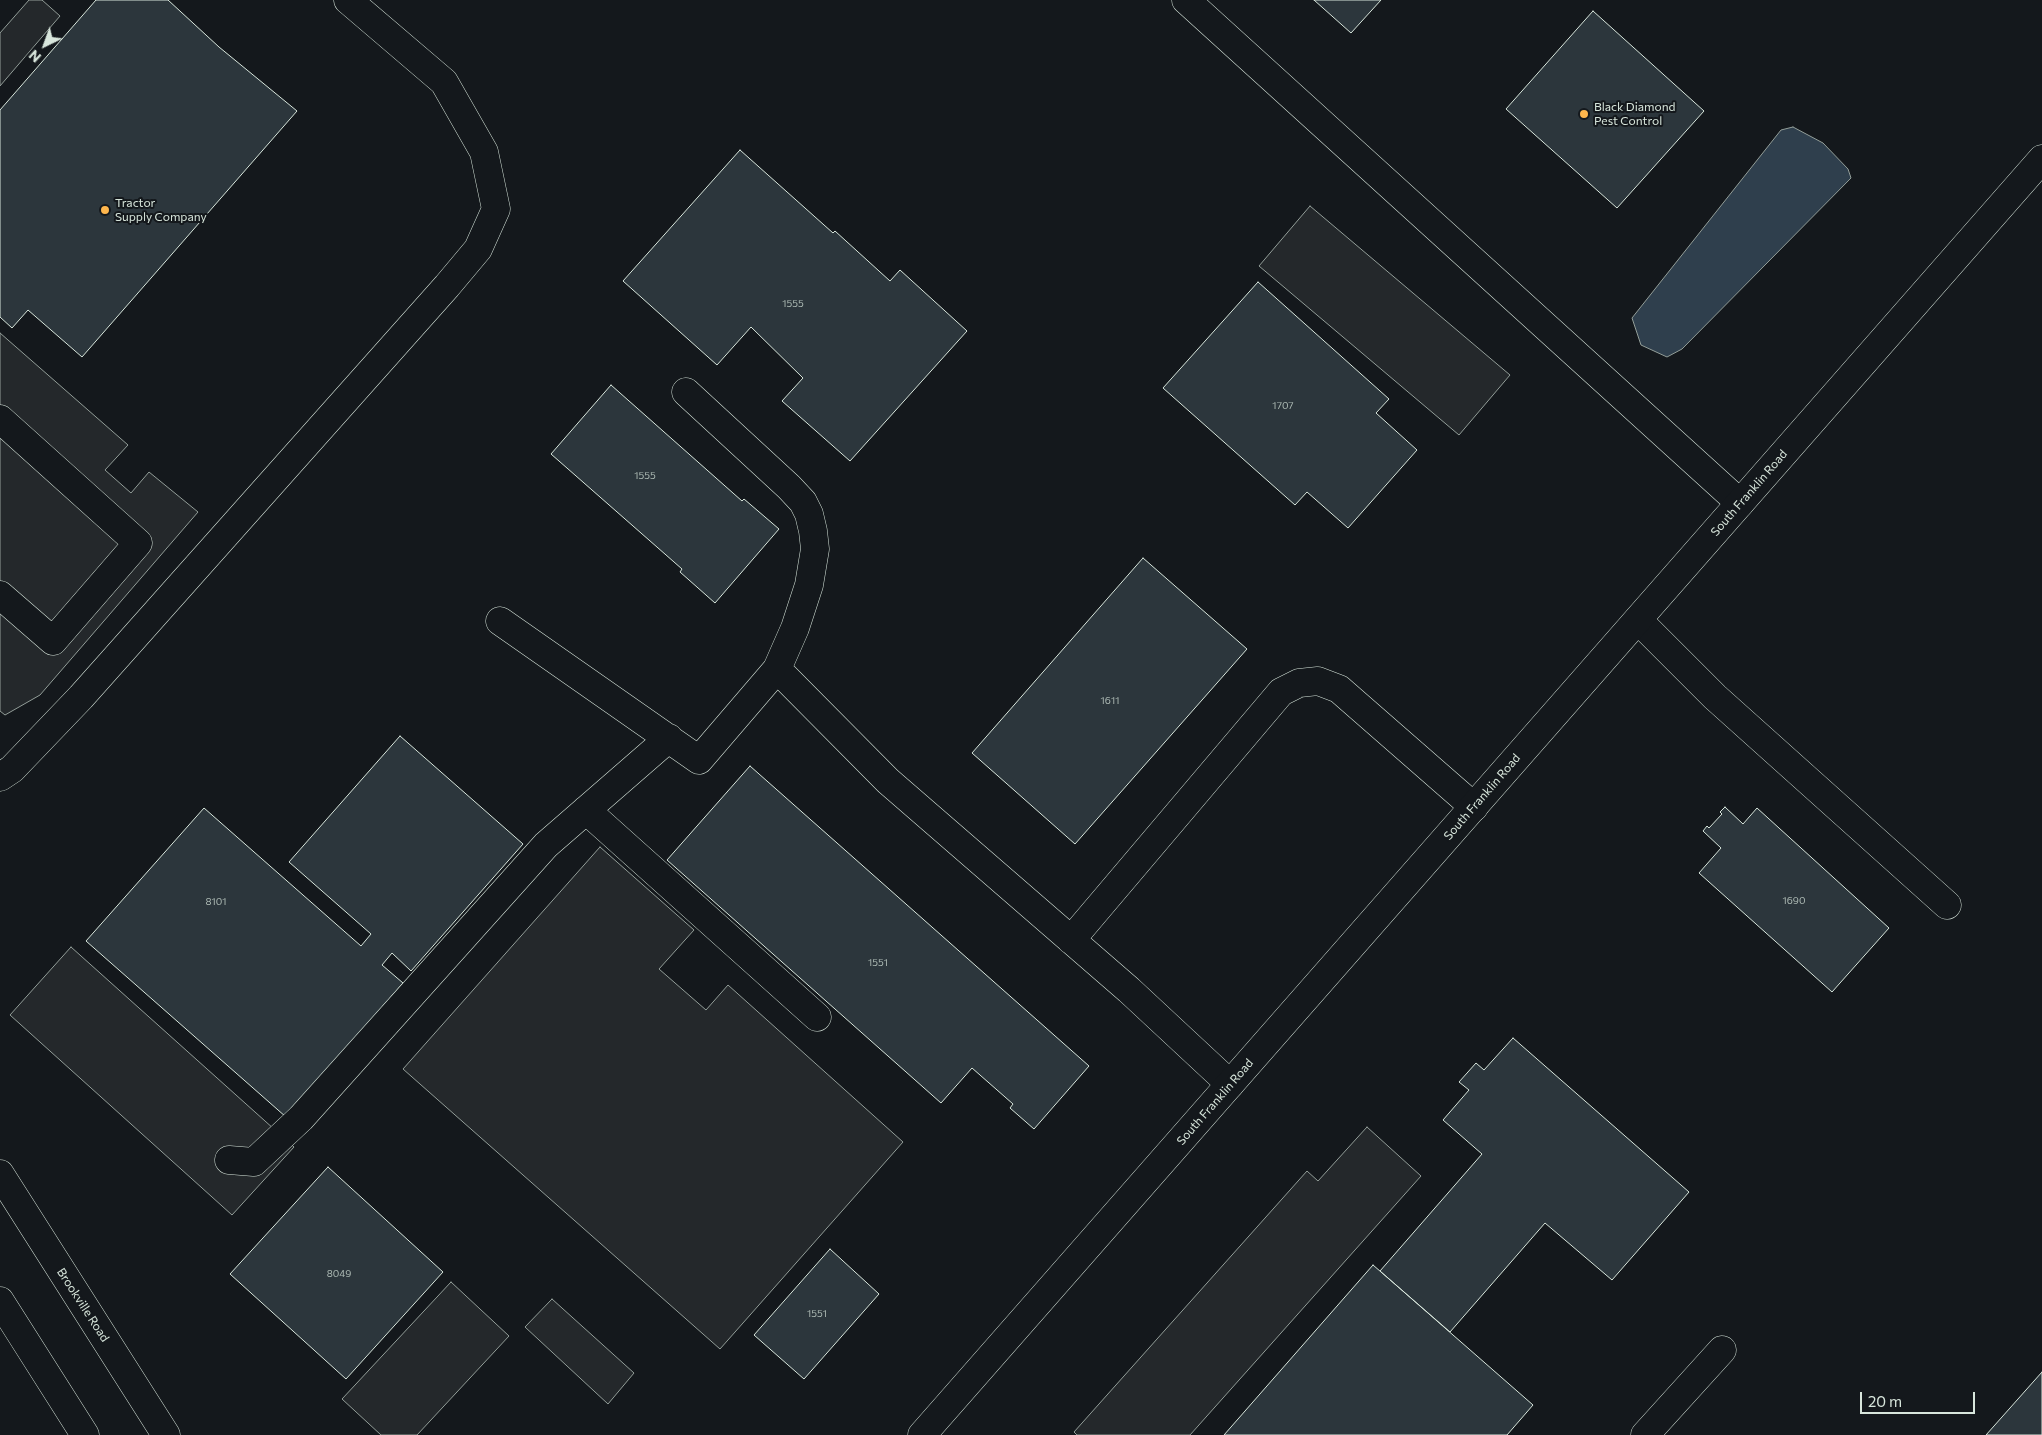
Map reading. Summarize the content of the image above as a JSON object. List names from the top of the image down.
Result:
{
  "streets": {
    "main road": ["South Franklin Road", "Brookville Road"]
  },
  "places": ["Black Diamond Pest Control", "Tractor Supply Company"],
  "house_numbers": [
    "1555",
    "1707",
    "1555",
    "1611",
    "1690",
    "8101",
    "1551",
    "8049",
    "1551"
  ],
  "scale_bar": "20 m",
  "north": "bottom left"
}
